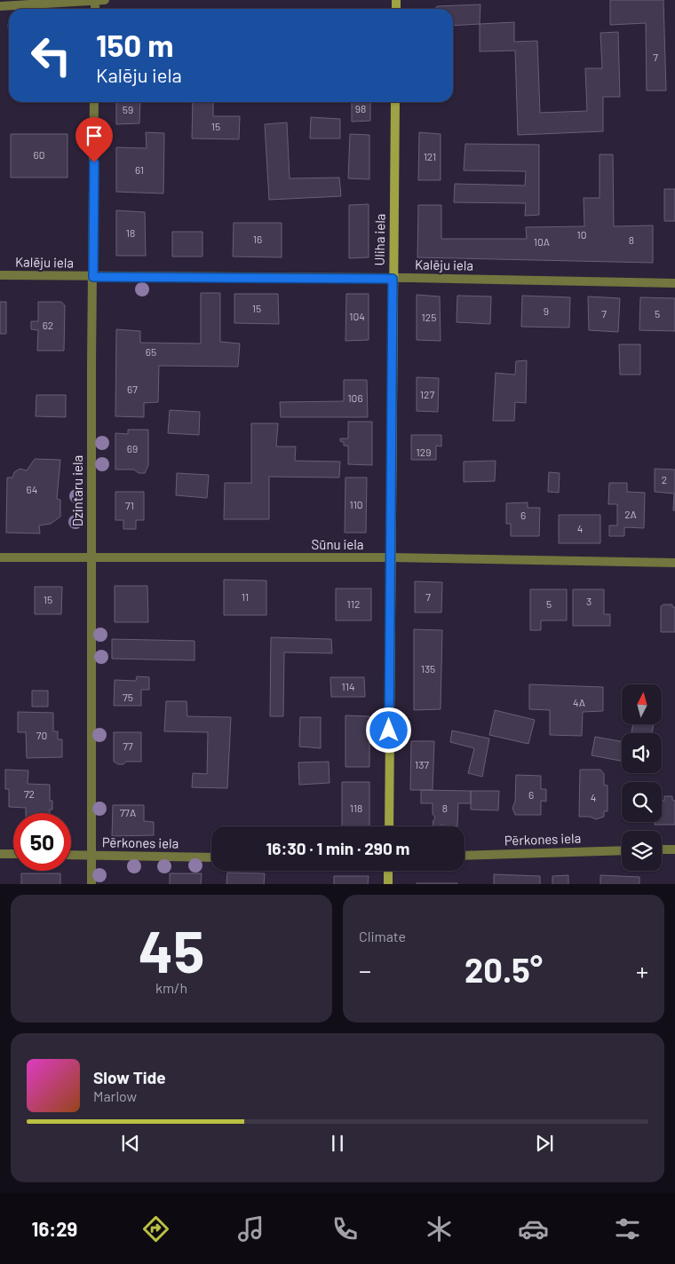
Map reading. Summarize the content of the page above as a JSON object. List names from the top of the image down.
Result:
{
  "streets": {
    "main road": ["Uliha iela"],
    "street": [
      "Kalēju iela",
      "Dzintaru iela",
      "Sūnu iela",
      "Pērkones iela"
    ]
  },
  "crossings": [
    ["Uliha iela", "Kalēju iela"],
    ["Uliha iela", "Sūnu iela"],
    ["Kalēju iela", "Dzintaru iela"],
    ["Dzintaru iela", "Sūnu iela"],
    ["Dzintaru iela", "Pērkones iela"]
  ],
  "house_numbers": [
    "7",
    "98",
    "59",
    "15",
    "60",
    "121",
    "61",
    "18",
    "10",
    "16",
    "8",
    "10A",
    "15",
    "9",
    "7",
    "5",
    "104",
    "125",
    "62",
    "65",
    "67",
    "127",
    "106",
    "69",
    "129",
    "2",
    "64",
    "110",
    "71",
    "2A",
    "6",
    "4",
    "11",
    "7",
    "15",
    "3",
    "112",
    "5",
    "135",
    "114",
    "75",
    "4A",
    "70",
    "77",
    "137",
    "72",
    "6",
    "4",
    "118",
    "8",
    "77A"
  ],
  "north": "top",
  "page": {
    "turn": ["150 m", "Kalēju iela"],
    "limit": "50",
    "trip": "16:30 · 1 min · 290 m",
    "tile": [
      ["45", "km/h"],
      "Climate"
    ],
    "heat": ["−", "20.5°", "+"],
    "song": ["Slow Tide", "Marlow"],
    "tabs": "16:29"
  }
}
